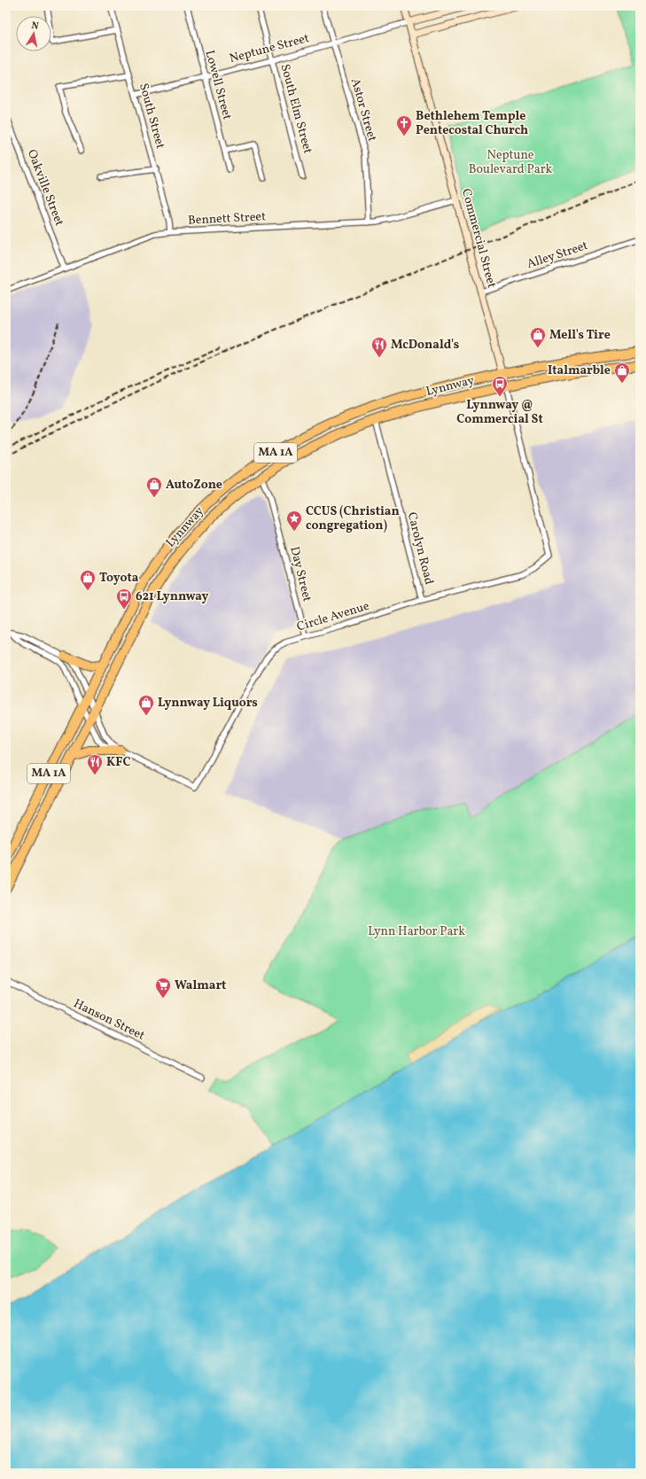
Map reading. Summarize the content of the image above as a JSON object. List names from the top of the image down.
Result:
{
  "streets": {
    "highway": ["Lynnway", "MA 1A"],
    "main road": ["Commercial Street"],
    "street": [
      "Neptune Street",
      "Lowell Street",
      "South Elm Street",
      "Astor Street",
      "South Street",
      "Oakville Street",
      "Bennett Street",
      "Alley Street",
      "Carolyn Road",
      "Day Street",
      "Circle Avenue",
      "Hanson Street"
    ]
  },
  "crossings": [
    ["Neptune Street", "Lowell Street"],
    ["Neptune Street", "South Elm Street"],
    ["Neptune Street", "Astor Street"],
    ["Neptune Street", "South Street"],
    ["Neptune Street", "Commercial Street"],
    ["Astor Street", "Bennett Street"],
    ["South Street", "Bennett Street"],
    ["Oakville Street", "Bennett Street"],
    ["Bennett Street", "Commercial Street"],
    ["Commercial Street", "Alley Street"],
    ["Commercial Street", "Lynnway"],
    ["Lynnway", "Carolyn Road"],
    ["Lynnway", "Day Street"],
    ["Lynnway", "Circle Avenue"],
    ["Carolyn Road", "Circle Avenue"],
    ["Day Street", "Circle Avenue"]
  ],
  "parks": ["Neptune Boulevard Park", "Lynn Harbor Park"],
  "places": {
    "church": ["Bethlehem Temple Pentecostal Church"],
    "shop": [
      "Mell's Tire",
      "Italmarble",
      "AutoZone",
      "Toyota",
      "Lynnway Liquors"
    ],
    "restaurant": ["McDonald's", "KFC"],
    "bus stop": ["Lynnway @ Commercial St", "621 Lynnway"],
    "place": ["CCUS (Christian congregation)"],
    "supermarket": ["Walmart"]
  },
  "north": "top"
}
